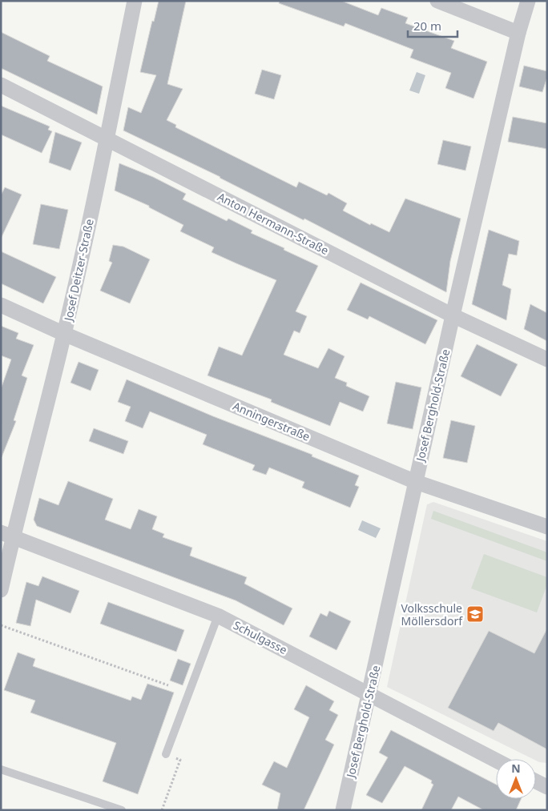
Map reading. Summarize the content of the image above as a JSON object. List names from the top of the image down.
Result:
{
  "streets": {
    "street": [
      "Anton Hermann-Straße",
      "Josef Deitzer-Straße",
      "Josef Berghold-Straße",
      "Anningerstraße",
      "Schulgasse"
    ]
  },
  "crossings": [
    ["Anton Hermann-Straße", "Josef Deitzer-Straße"],
    ["Anton Hermann-Straße", "Josef Berghold-Straße"],
    ["Josef Deitzer-Straße", "Anningerstraße"],
    ["Josef Deitzer-Straße", "Schulgasse"],
    ["Josef Berghold-Straße", "Anningerstraße"],
    ["Josef Berghold-Straße", "Schulgasse"]
  ],
  "places": {
    "school or university": ["Volksschule Möllersdorf"]
  },
  "scale_bar": "20 m",
  "north": "top"
}
